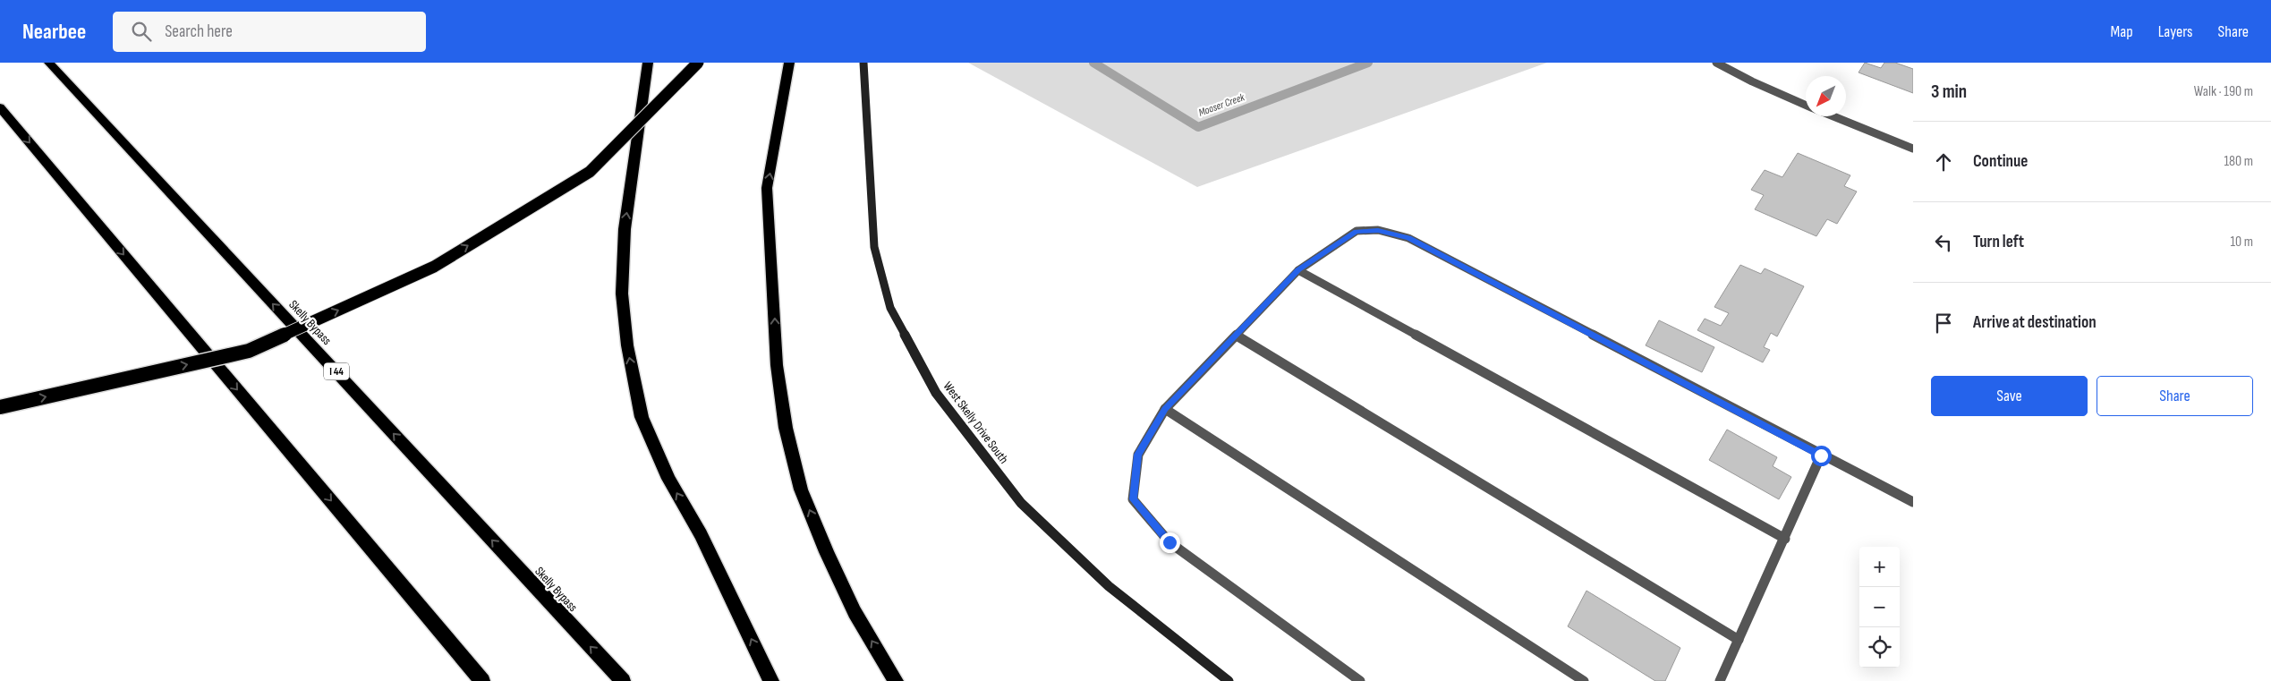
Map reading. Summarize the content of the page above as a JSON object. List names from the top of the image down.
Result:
{
  "streets": {
    "highway": ["Skelly Bypass", "I 44"],
    "street": ["West Skelly Drive South"]
  },
  "water": ["Mooser Creek"],
  "north": "bottom left",
  "page": {
    "header": "Nearbee",
    "search": "Search here",
    "nav": ["Map", "Layers", "Share"],
    "heading": ["3 min", "Walk · 190 m"],
    "list": [
      ["Continue", "180 m"],
      ["Turn left", "10 m"],
      "Arrive at destination"
    ],
    "buttons": ["Save", "Share"],
    "map_buttons": ["+", "−"]
  }
}
